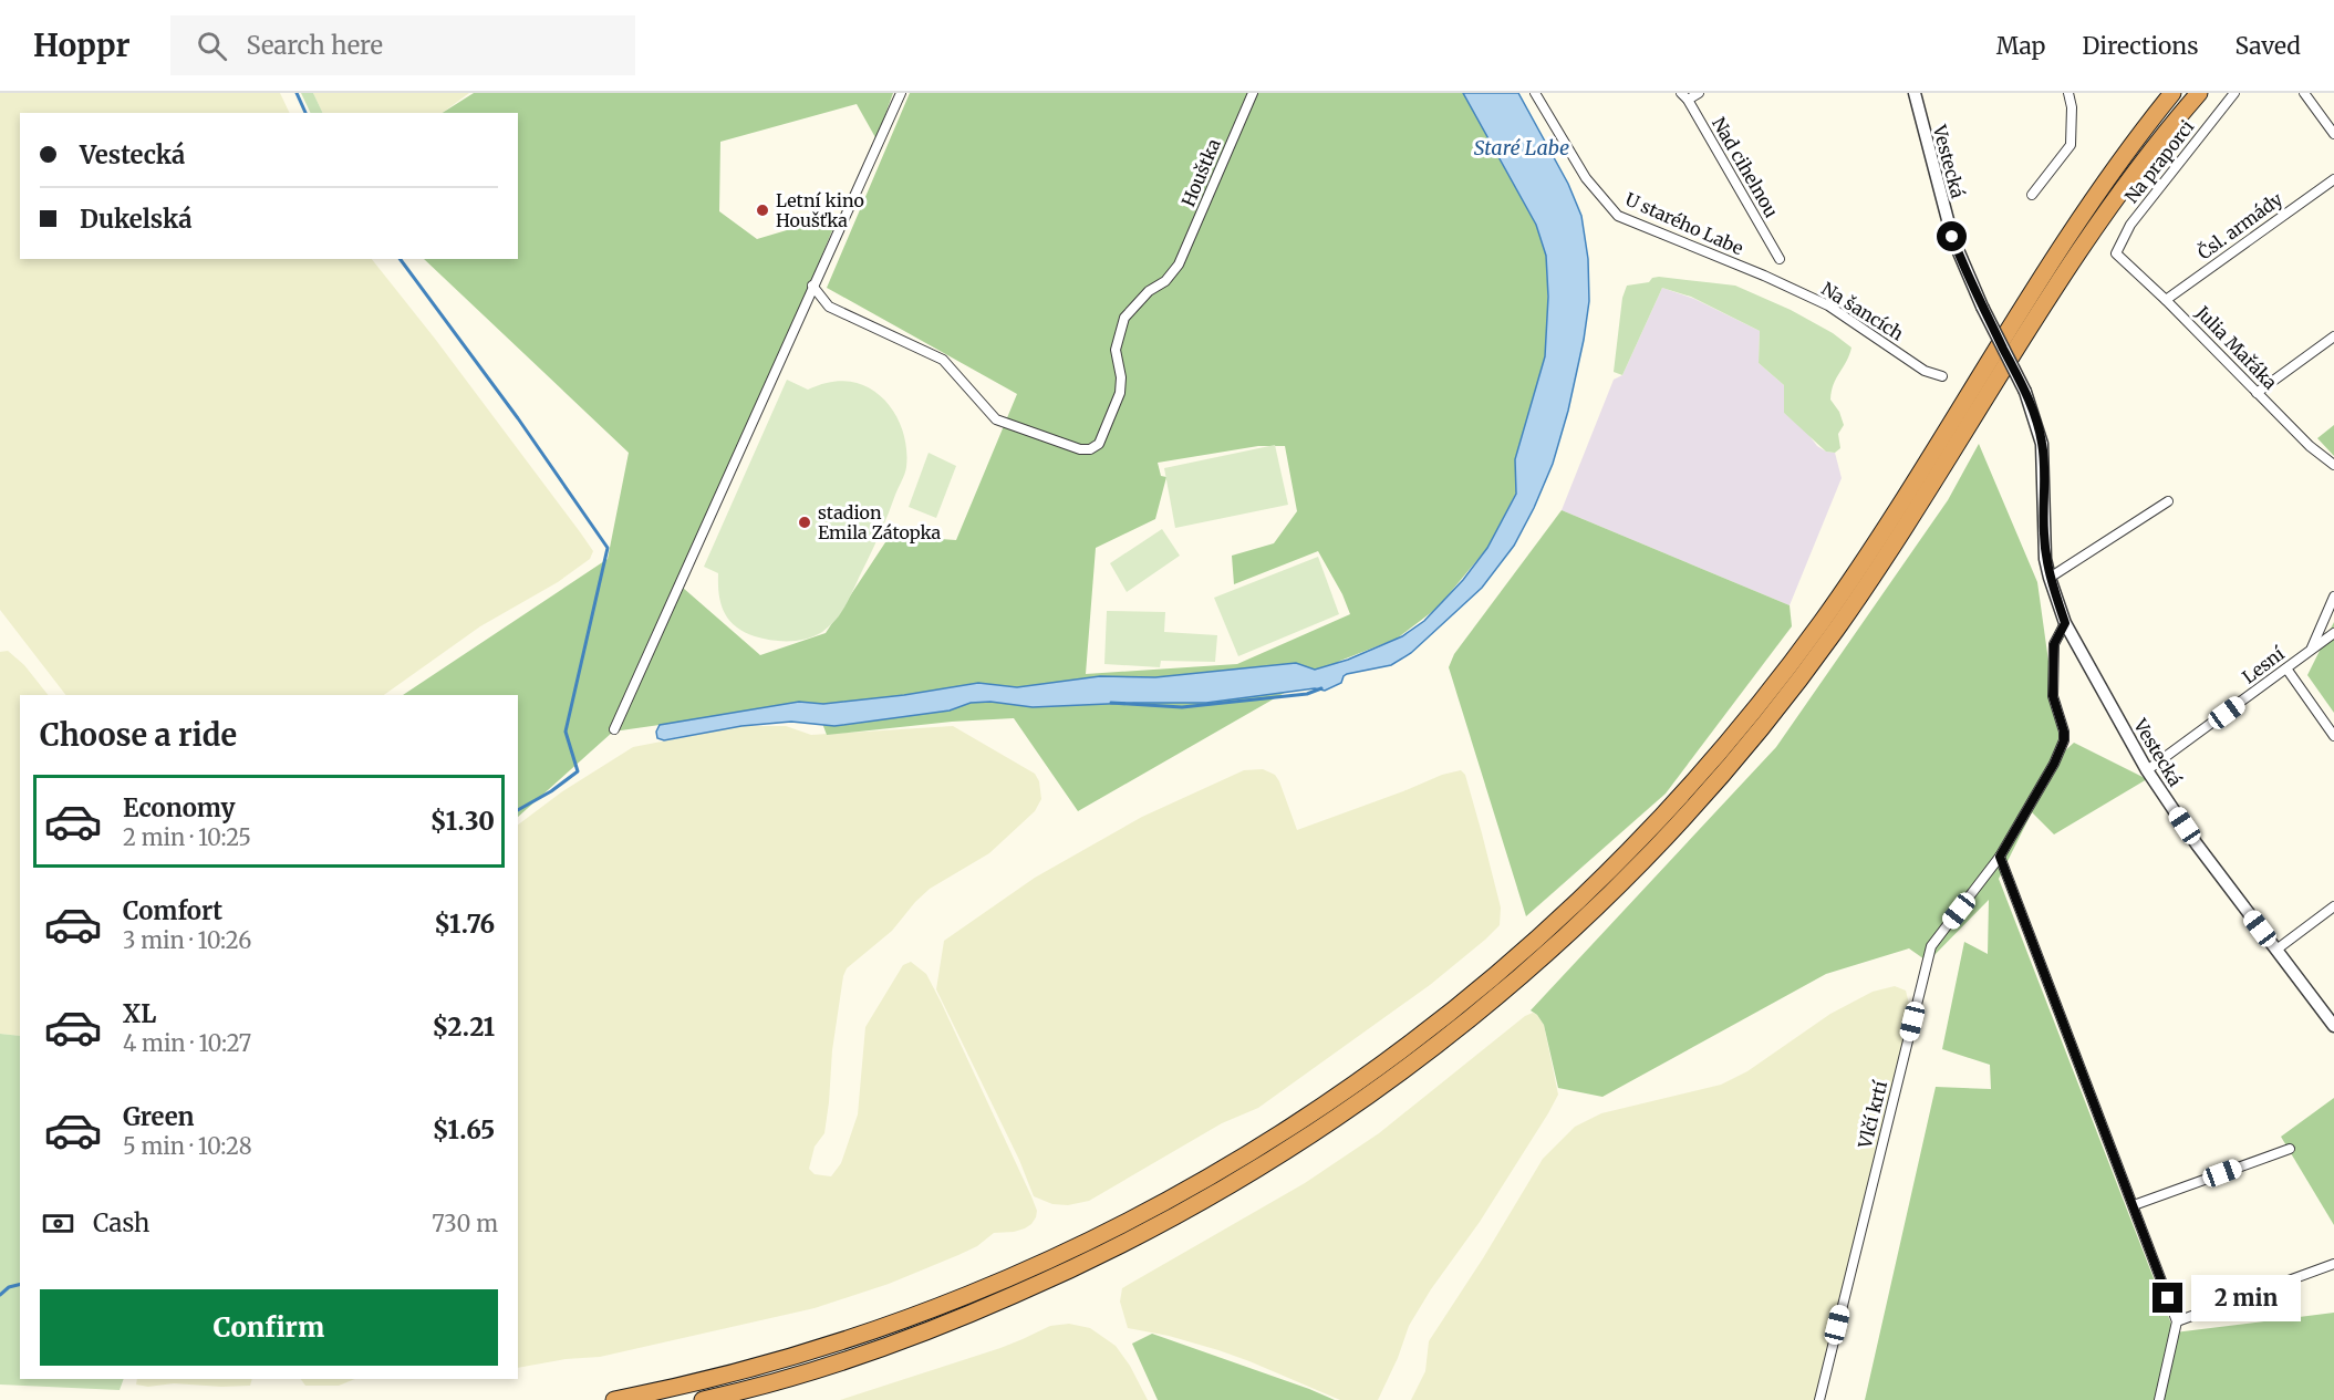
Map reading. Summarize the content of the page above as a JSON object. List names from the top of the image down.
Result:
{
  "streets": {
    "street": [
      "Vestecká",
      "Na praporci",
      "Nad cihelnou",
      "Houštka",
      "U starého Labe",
      "Čsl. armády",
      "Na šancích",
      "Julia Mařáka",
      "Lesní",
      "Vlčí krtí"
    ]
  },
  "crossings": [
    ["Vestecká", "Lesní"],
    ["Vestecká", "Vlčí krtí"],
    ["Na praporci", "Julia Mařáka"],
    ["U starého Labe", "Na šancích"],
    ["Čsl. armády", "Julia Mařáka"]
  ],
  "water": ["Staré Labe"],
  "places": ["Letní kino Houšťka", "stadion Emila Zátopka"],
  "page": {
    "header": "Hoppr",
    "search": "Search here",
    "nav": ["Map", "Directions", "Saved"],
    "banner": ["Vestecká", "Dukelská"],
    "heading": "Choose a ride",
    "list": [
      {
        "name": "Economy",
        "note": "2 min · 10:25",
        "value": "$1.30"
      },
      {
        "name": "Comfort",
        "note": "3 min · 10:26",
        "value": "$1.76"
      },
      {
        "name": "XL",
        "note": "4 min · 10:27",
        "value": "$2.21"
      },
      {
        "name": "Green",
        "note": "5 min · 10:28",
        "value": "$1.65"
      }
    ],
    "pay": ["Cash", "730 m"],
    "bubble": "2 min",
    "buttons": "Confirm"
  }
}
